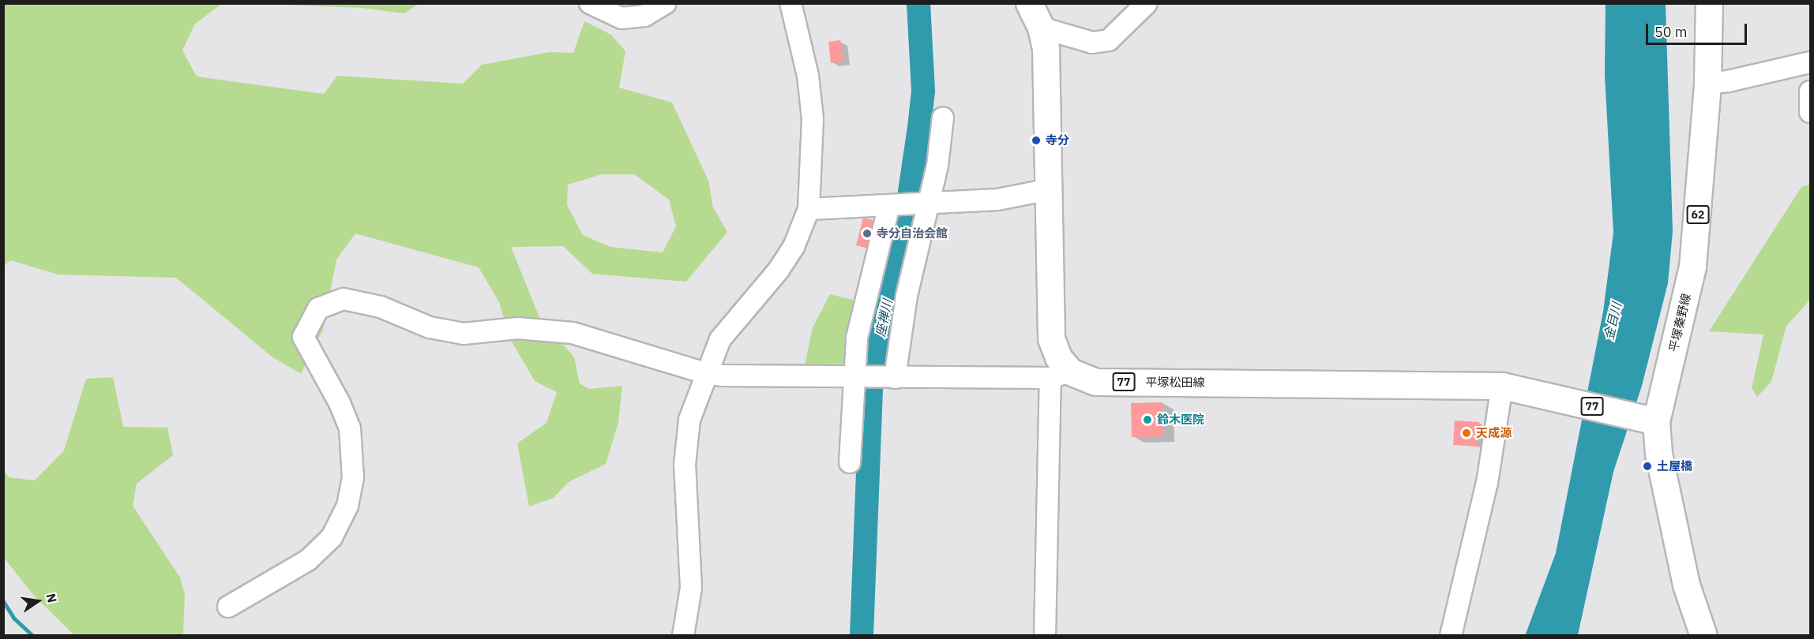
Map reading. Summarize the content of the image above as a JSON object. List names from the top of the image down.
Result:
{
  "streets": {
    "main road": [
      "62",
      "平塚秦野線",
      "77",
      "平塚松田線"
    ]
  },
  "crossings": [
    ["平塚秦野線", "平塚松田線"]
  ],
  "water": ["座禅川", "金目川"],
  "places": [
    "寺分",
    "寺分自治会館",
    "鈴木医院",
    "天成源",
    "土屋橋"
  ],
  "scale_bar": "50 m",
  "north": "right"
}
